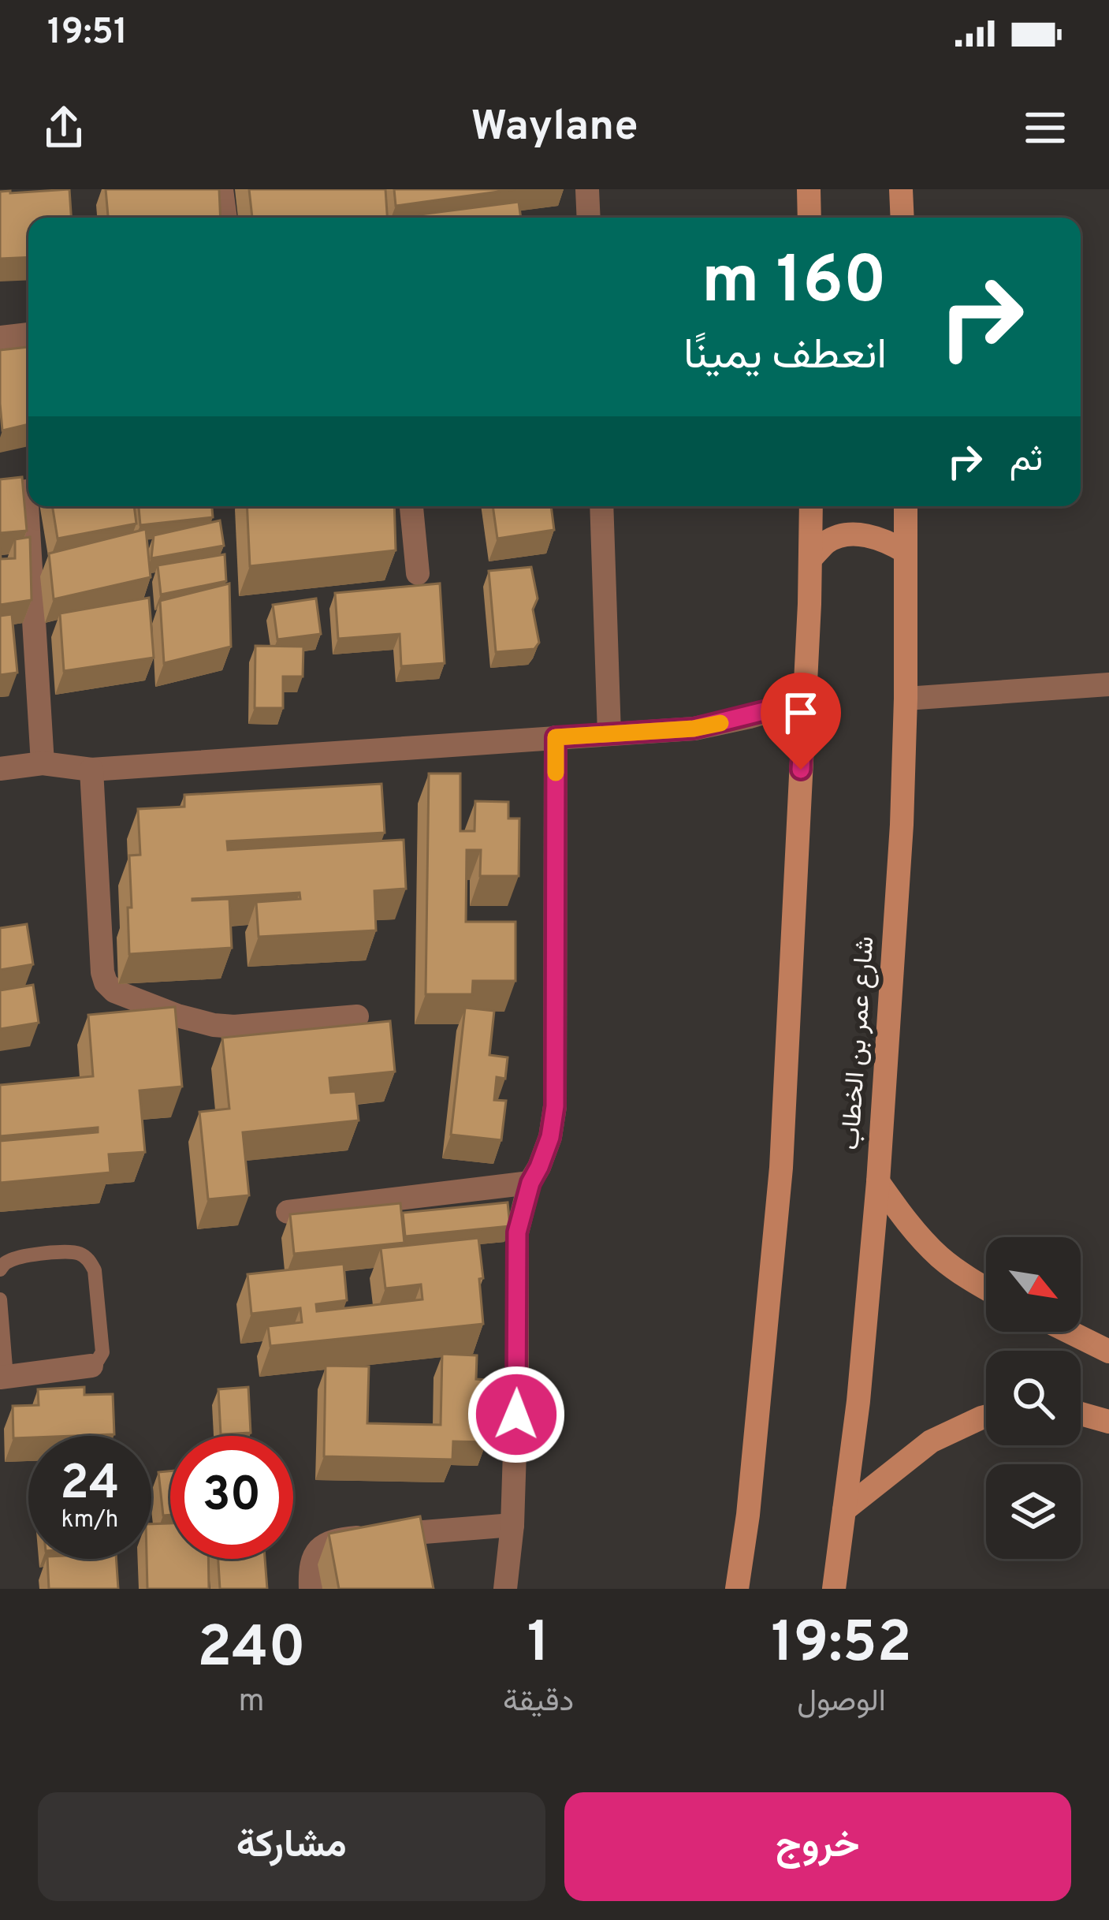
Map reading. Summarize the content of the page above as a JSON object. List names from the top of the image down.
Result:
{
  "streets": {
    "street": ["شارع عمر بن الخطاب"]
  },
  "north": "bottom right",
  "page": {
    "status": "19:51",
    "header": "Waylane",
    "turn": ["160 m", "انعطف يمينًا"],
    "then": "ثم",
    "speed": "24 km/h",
    "limit": "30",
    "eta": [
      "19:52",
      "الوصول",
      "1",
      "دقيقة",
      "240",
      "m"
    ],
    "buttons": ["خروج", "مشاركة"]
  }
}
